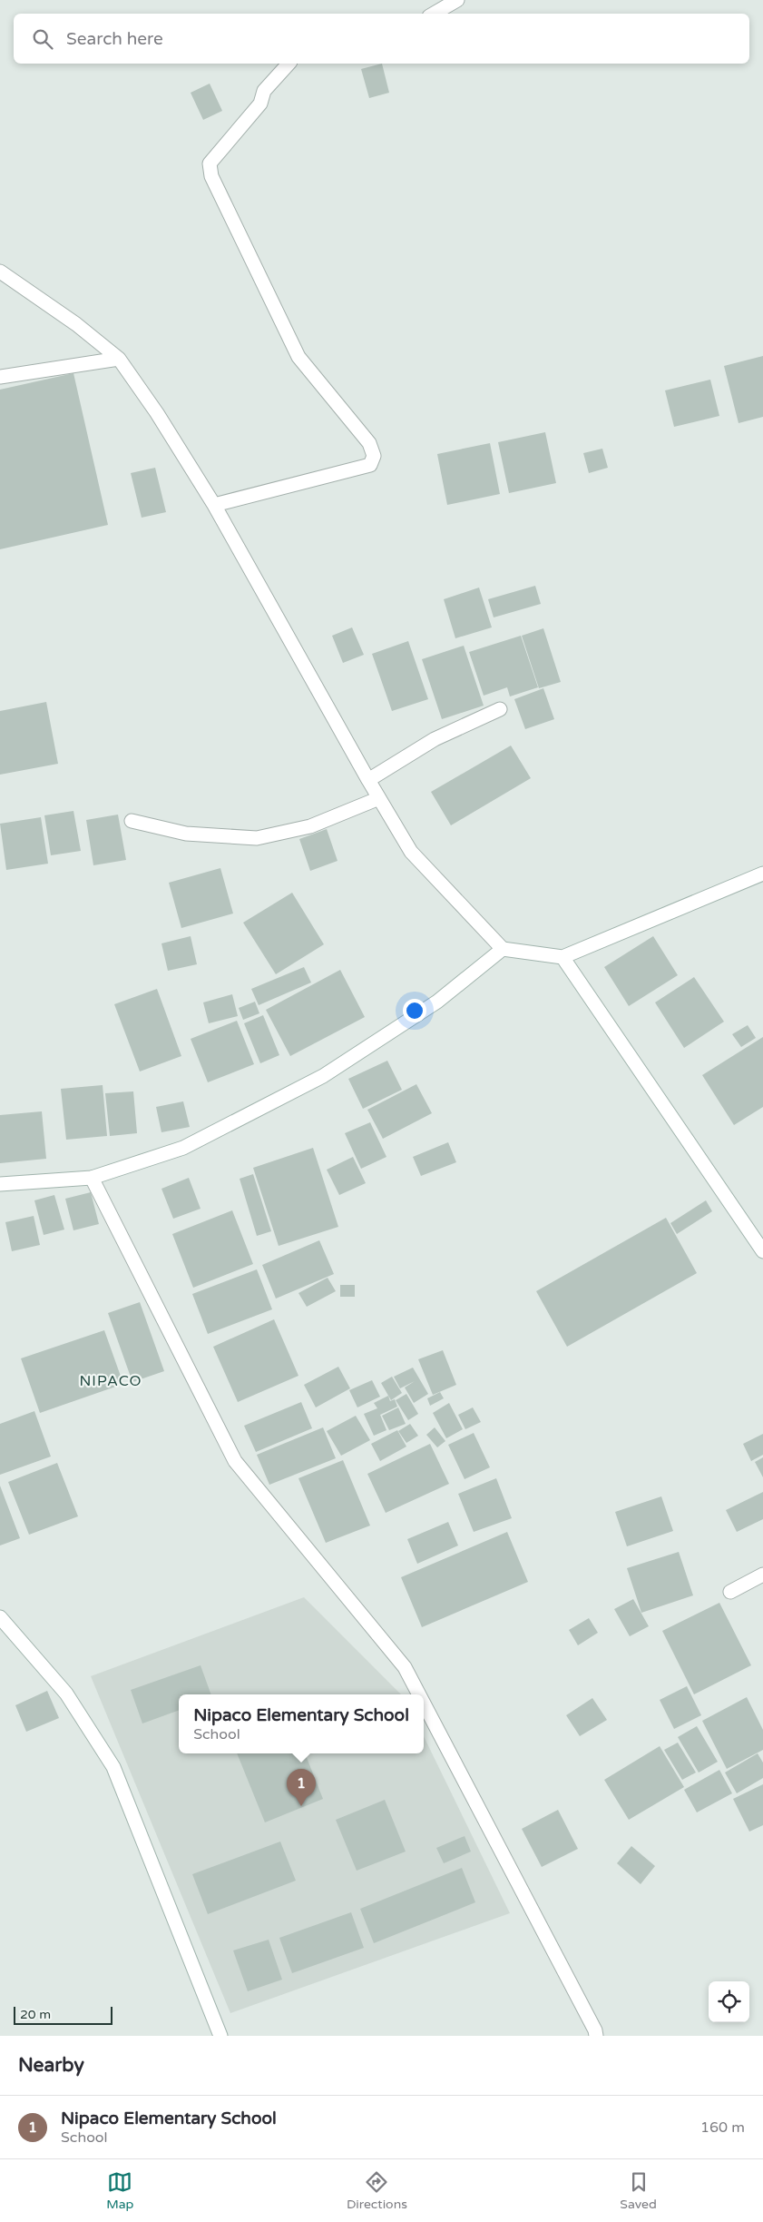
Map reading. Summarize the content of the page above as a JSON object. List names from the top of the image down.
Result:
{
  "districts": ["NIPACO"],
  "scale_bar": "20 m",
  "page": {
    "search": "Search here",
    "popup": ["Nipaco Elementary School", "School"],
    "pins": "1",
    "scale": "20 m",
    "heading": "Nearby",
    "list": [
      {
        "mark": "1",
        "name": "Nipaco Elementary School",
        "note": "School",
        "value": "160 m"
      }
    ],
    "nav": ["Map", "Directions", "Saved"]
  }
}
